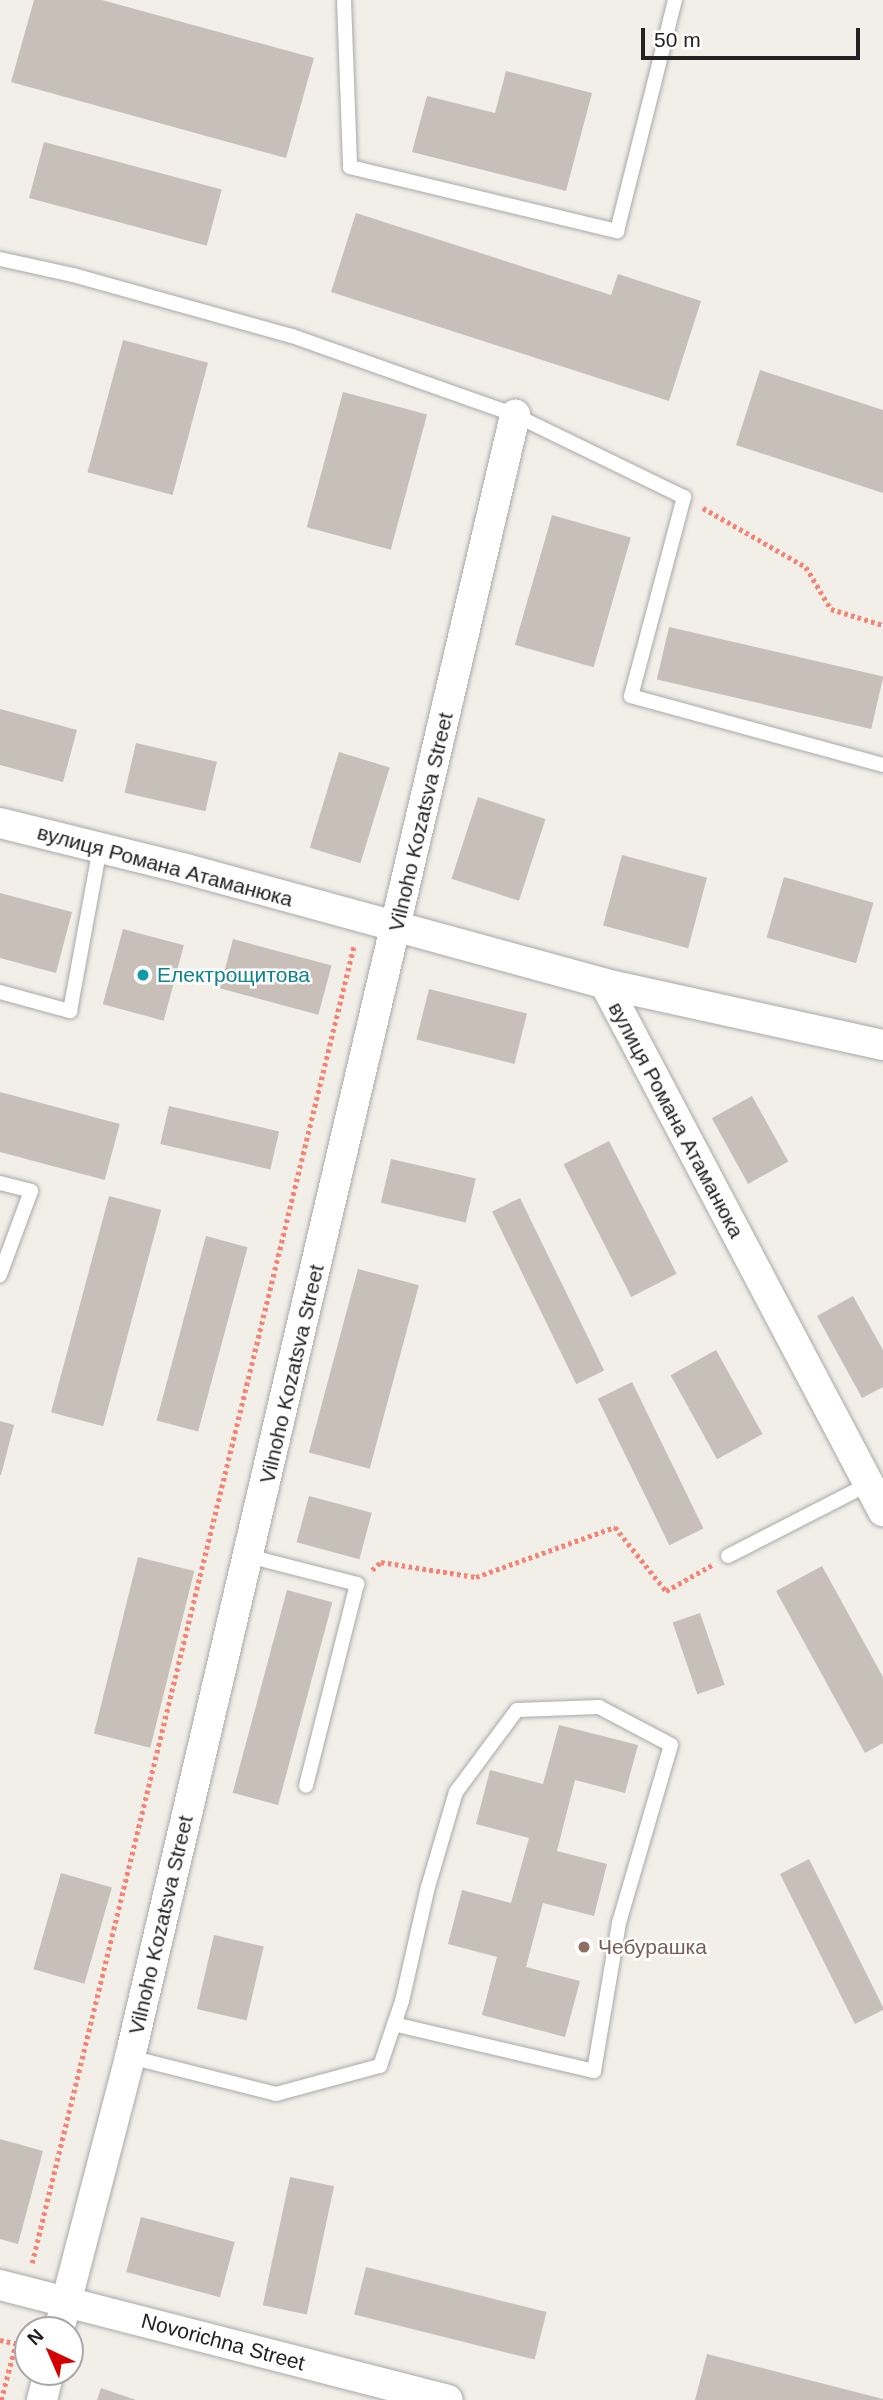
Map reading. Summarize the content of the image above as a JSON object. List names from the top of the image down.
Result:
{
  "streets": {
    "street": ["Vilnoho Kozatsva Street", "вулиця Романа Атаманюка", "Novorichna Street"]
  },
  "crossings": [
    ["Vilnoho Kozatsva Street", "вулиця Романа Атаманюка"],
    ["Vilnoho Kozatsva Street", "Novorichna Street"]
  ],
  "places": ["Електрощитова", "Чебурашка"],
  "scale_bar": "50 m",
  "north": "top left"
}
